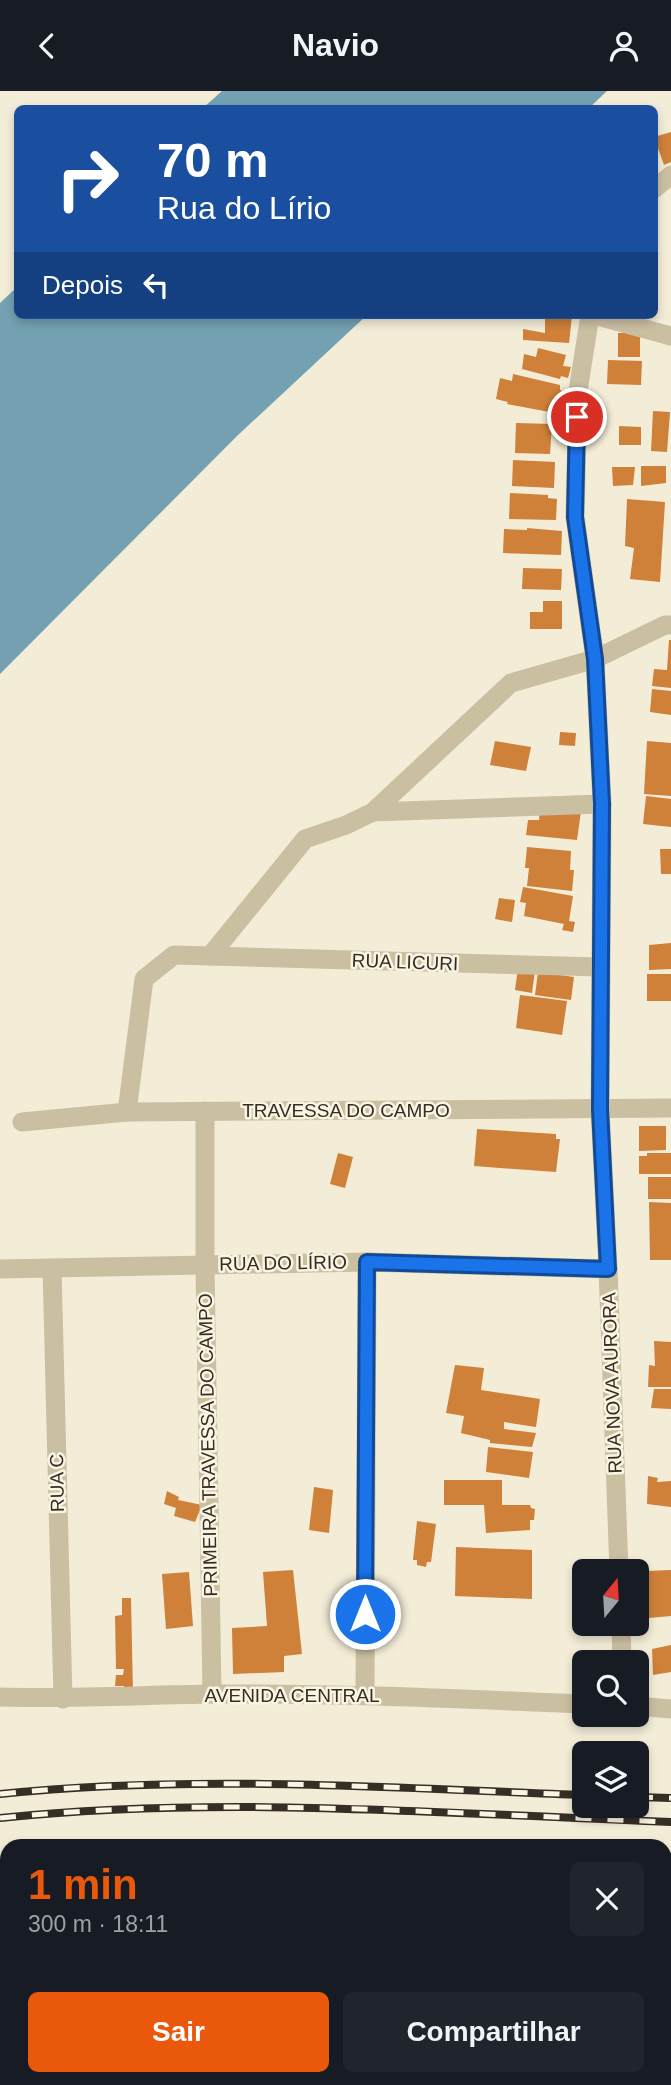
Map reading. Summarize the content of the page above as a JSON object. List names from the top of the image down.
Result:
{
  "streets": {
    "street": [
      "RUA LICURI",
      "TRAVESSA DO CAMPO",
      "RUA DO LÍRIO",
      "RUA NOVA AURORA",
      "PRIMEIRA TRAVESSA DO CAMPO",
      "RUA C",
      "AVENIDA CENTRAL"
    ]
  },
  "crossings": [
    ["RUA LICURI", "TRAVESSA DO CAMPO"],
    ["RUA LICURI", "RUA NOVA AURORA"],
    ["TRAVESSA DO CAMPO", "RUA NOVA AURORA"],
    ["TRAVESSA DO CAMPO", "PRIMEIRA TRAVESSA DO CAMPO"],
    ["RUA DO LÍRIO", "RUA NOVA AURORA"],
    ["RUA DO LÍRIO", "PRIMEIRA TRAVESSA DO CAMPO"],
    ["RUA DO LÍRIO", "RUA C"],
    ["PRIMEIRA TRAVESSA DO CAMPO", "AVENIDA CENTRAL"],
    ["RUA C", "AVENIDA CENTRAL"]
  ],
  "north": "top",
  "page": {
    "header": "Navio",
    "turn": ["70 m", "Rua do Lírio"],
    "then": "Depois",
    "heading": ["1 min", "300 m · 18:11"],
    "buttons": ["Sair", "Compartilhar"]
  }
}
